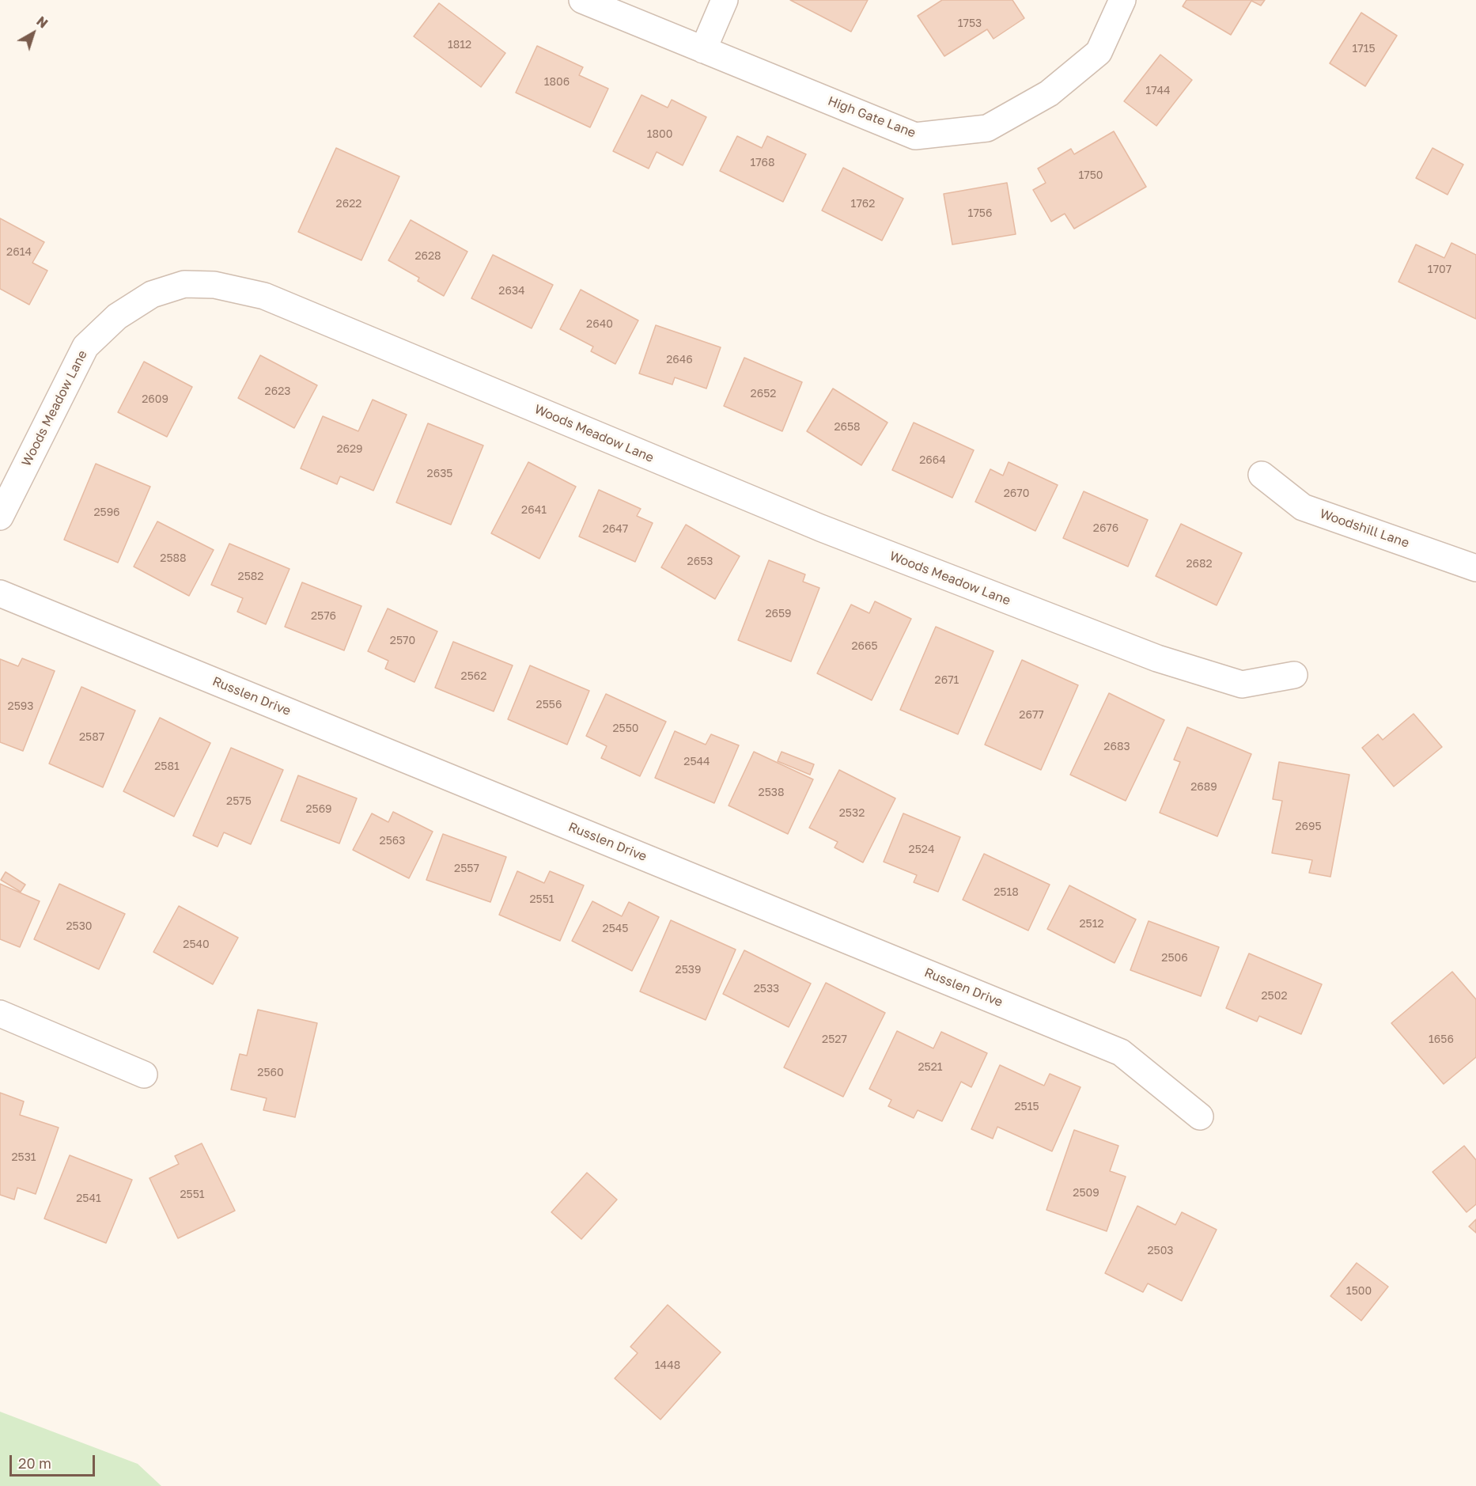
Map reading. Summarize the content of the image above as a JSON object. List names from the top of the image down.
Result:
{
  "streets": {
    "street": [
      "High Gate Lane",
      "Woods Meadow Lane",
      "Woodshill Lane",
      "Russlen Drive"
    ]
  },
  "house_numbers": [
    "1753",
    "1812",
    "1715",
    "1806",
    "1744",
    "1800",
    "1768",
    "1750",
    "2622",
    "1762",
    "1756",
    "2614",
    "2628",
    "1707",
    "2634",
    "2640",
    "2646",
    "2623",
    "2652",
    "2609",
    "2658",
    "2629",
    "2664",
    "2635",
    "2670",
    "2641",
    "2596",
    "2676",
    "2647",
    "2588",
    "2653",
    "2682",
    "2582",
    "2659",
    "2576",
    "2570",
    "2665",
    "2562",
    "2671",
    "2556",
    "2593",
    "2677",
    "2550",
    "2587",
    "2683",
    "2544",
    "2581",
    "2689",
    "2538",
    "2575",
    "2569",
    "2532",
    "2695",
    "2563",
    "2524",
    "2557",
    "2518",
    "2551",
    "2512",
    "2530",
    "2545",
    "2540",
    "2506",
    "2539",
    "2533",
    "2502",
    "2527",
    "1656",
    "2521",
    "2560",
    "2515",
    "2531",
    "2509",
    "2551",
    "2541",
    "2503",
    "1500",
    "1448"
  ],
  "scale_bar": "20 m",
  "north": "top right"
}
